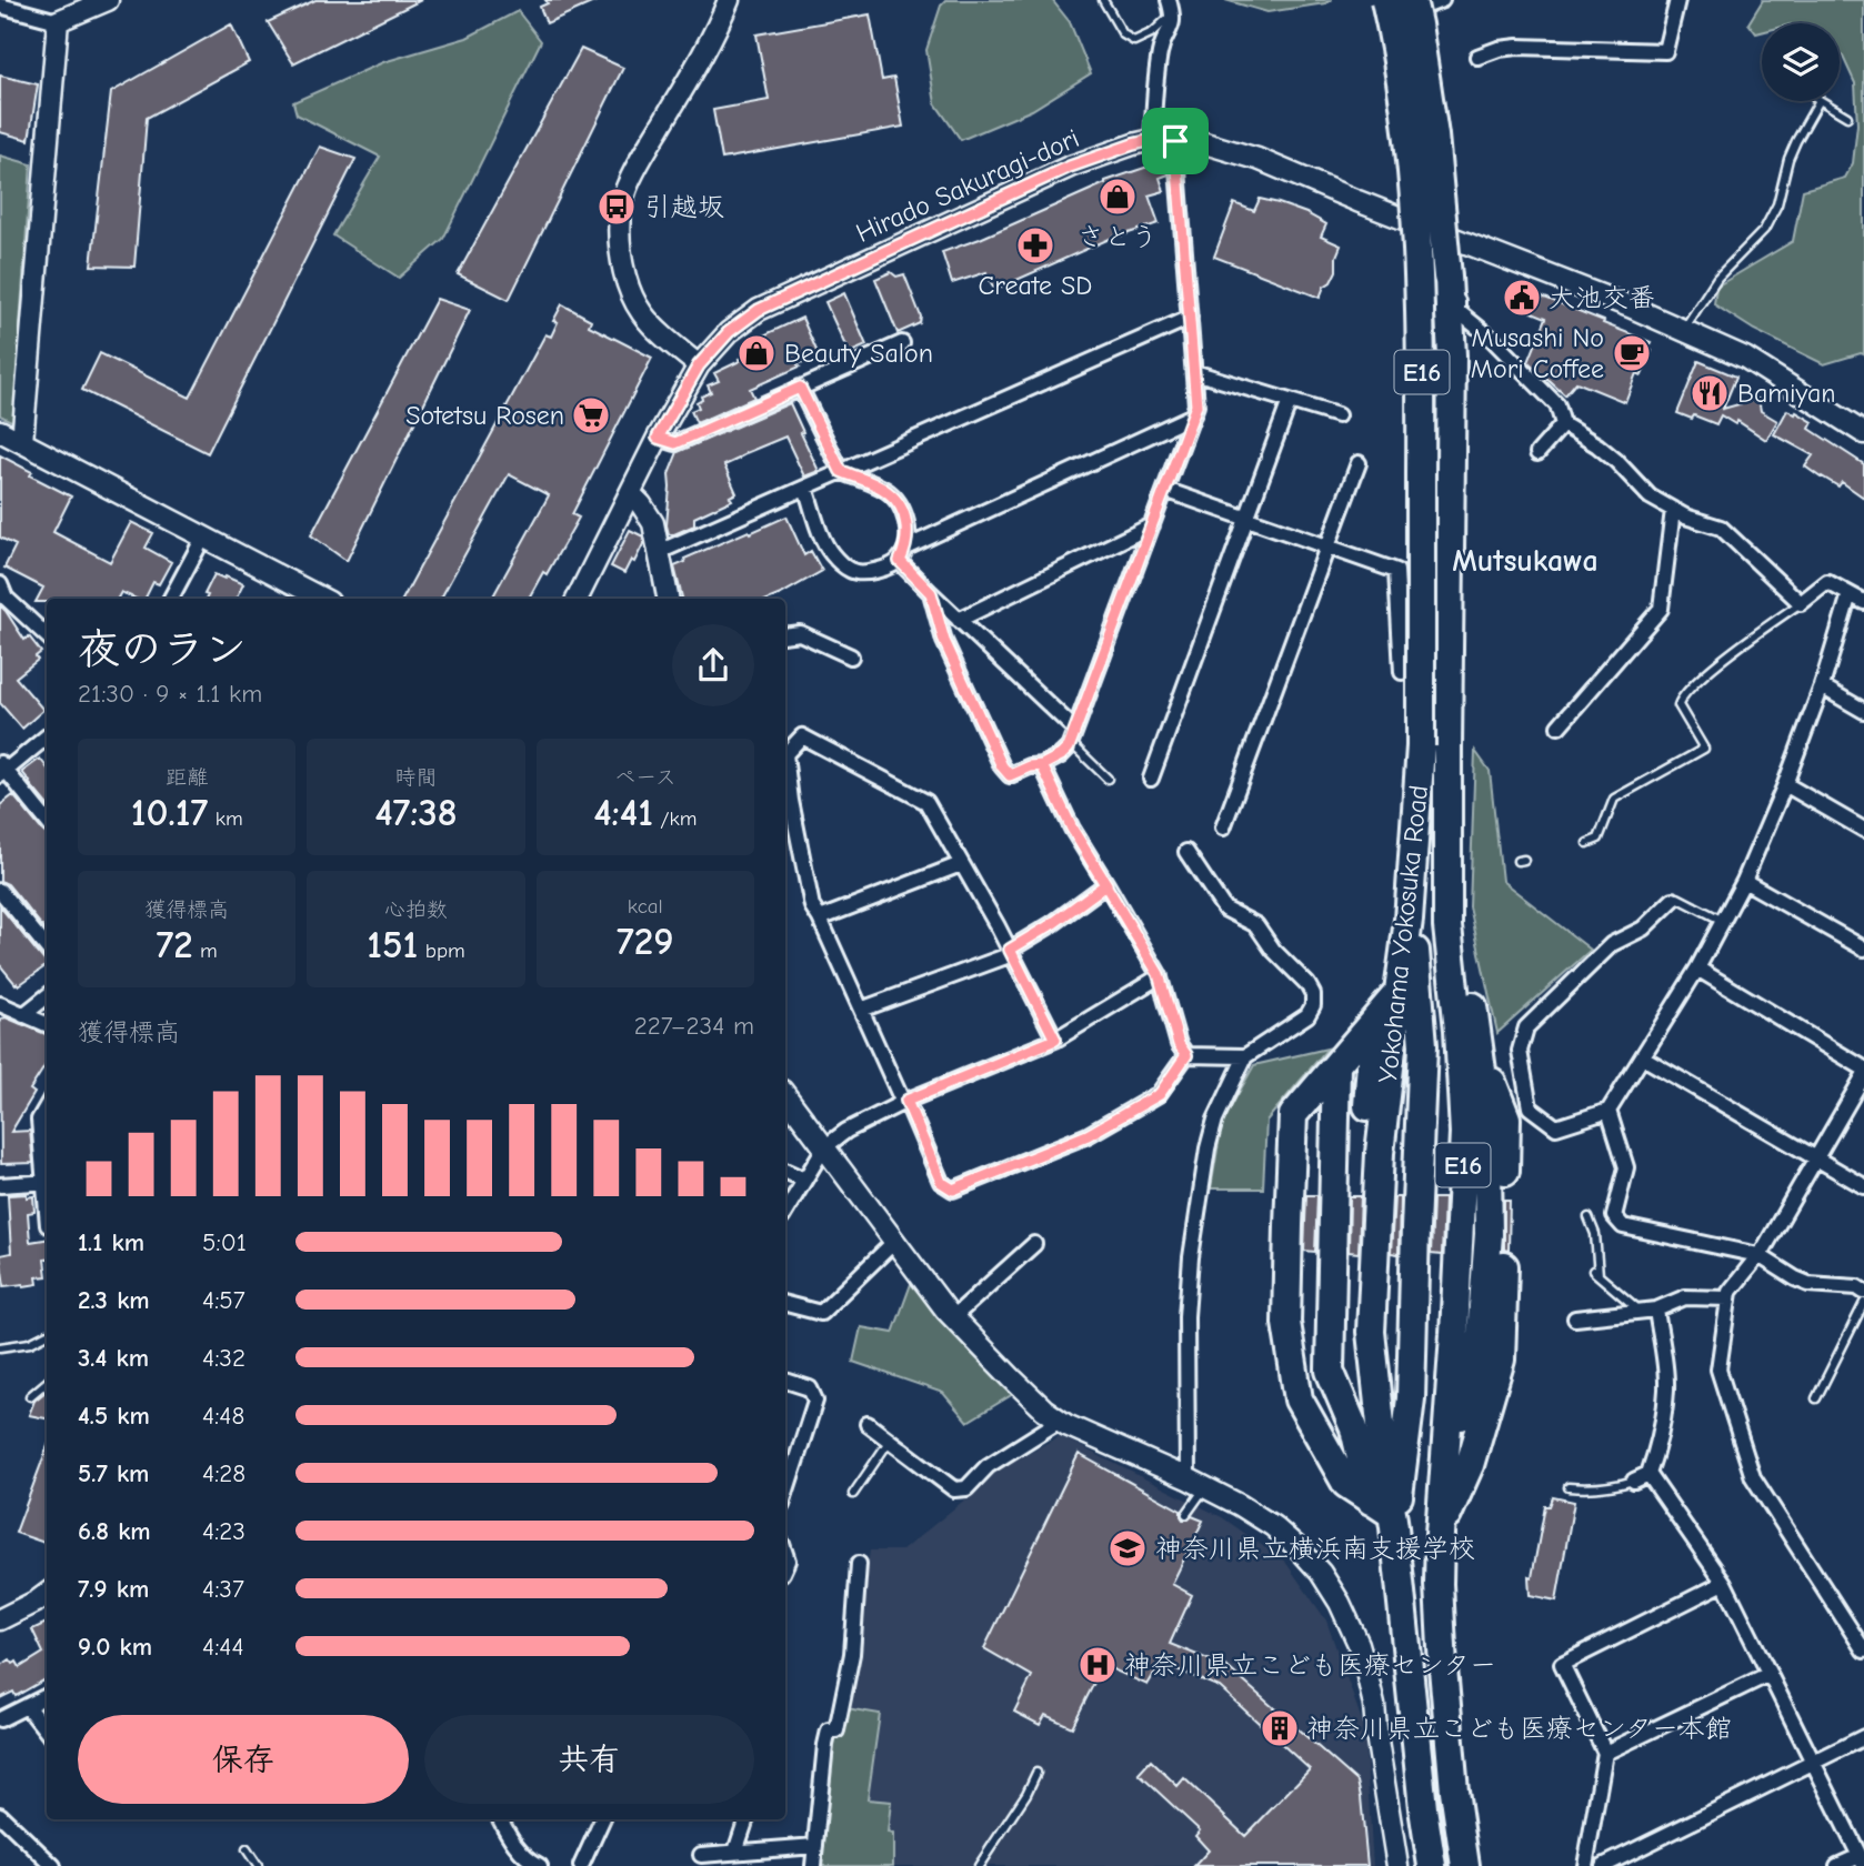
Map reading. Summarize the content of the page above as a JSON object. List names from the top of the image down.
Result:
{
  "streets": {
    "highway": ["E16", "Yokohama Yokosuka Road"],
    "street": ["Hirado Sakuragi-dori"]
  },
  "districts": ["Mutsukawa"],
  "places": {
    "shop": ["さとう", "Beauty Salon"],
    "bus stop": ["引越坂"],
    "pharmacy": ["Create SD"],
    "public building": ["大池交番"],
    "cafe": ["Musashi No Mori Coffee"],
    "restaurant": ["Bamiyan"],
    "supermarket": ["Sotetsu Rosen"],
    "school or university": ["神奈川県立横浜南支援学校"],
    "hospital": ["神奈川県立こども医療センター"],
    "building": ["神奈川県立こども医療センター本館"]
  },
  "page": {
    "heading": ["夜のラン", "21:30 · 9 × 1.1 km"],
    "stats": [
      ["距離", "10.17 km"],
      ["時間", "47:38"],
      ["ペース", "4:41 /km"],
      ["獲得標高", "72 m"],
      ["心拍数", "151 bpm"],
      ["kcal", "729"]
    ],
    "chart": ["獲得標高", "227–234 m"],
    "list": [
      {
        "name": "1.1 km",
        "note": "5:01"
      },
      {
        "name": "2.3 km",
        "note": "4:57"
      },
      {
        "name": "3.4 km",
        "note": "4:32"
      },
      {
        "name": "4.5 km",
        "note": "4:48"
      },
      {
        "name": "5.7 km",
        "note": "4:28"
      },
      {
        "name": "6.8 km",
        "note": "4:23"
      },
      {
        "name": "7.9 km",
        "note": "4:37"
      },
      {
        "name": "9.0 km",
        "note": "4:44"
      }
    ],
    "buttons": ["保存", "共有"]
  }
}
